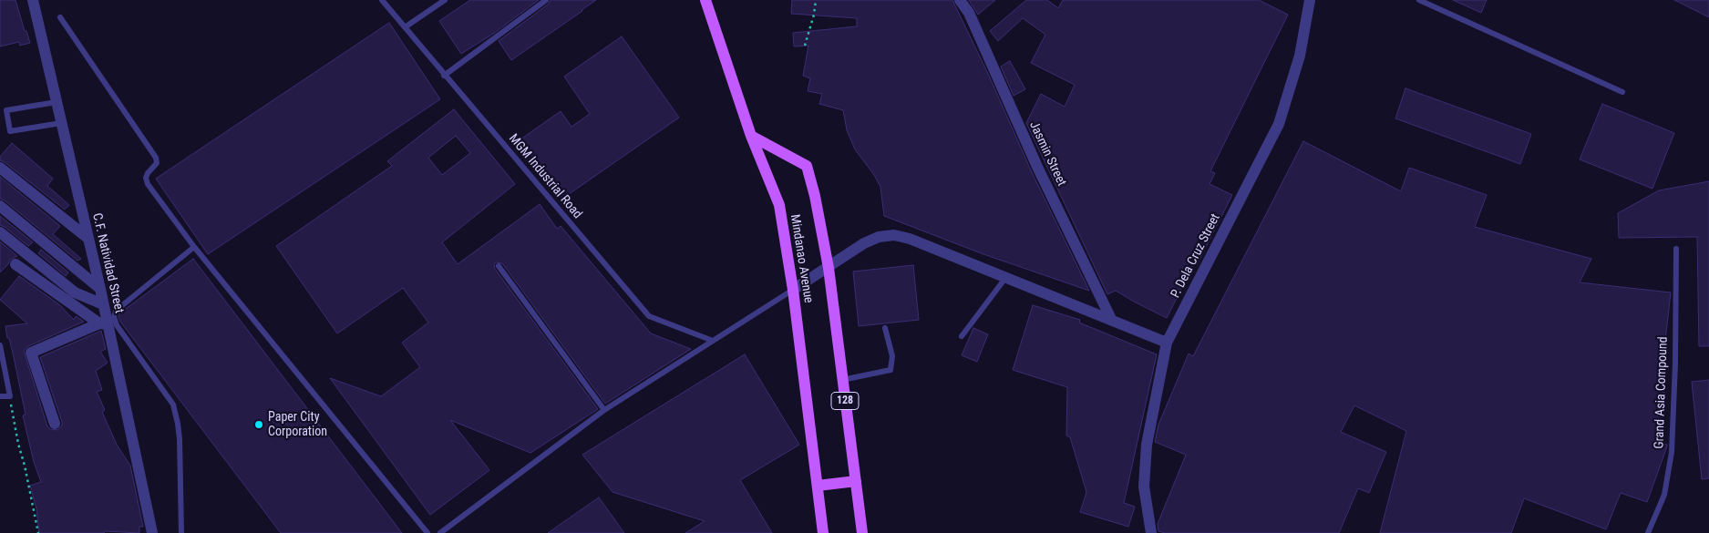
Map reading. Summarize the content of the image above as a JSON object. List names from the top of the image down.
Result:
{
  "streets": {
    "main road": ["Mindanao Avenue", "128"],
    "street": ["Jasmin Street", "P. Dela Cruz Street", "C.F. Natividad Street"],
    "lane": ["MGM Industrial Road", "Grand Asia Compound"]
  },
  "places": ["Paper City Corporation"]
}
